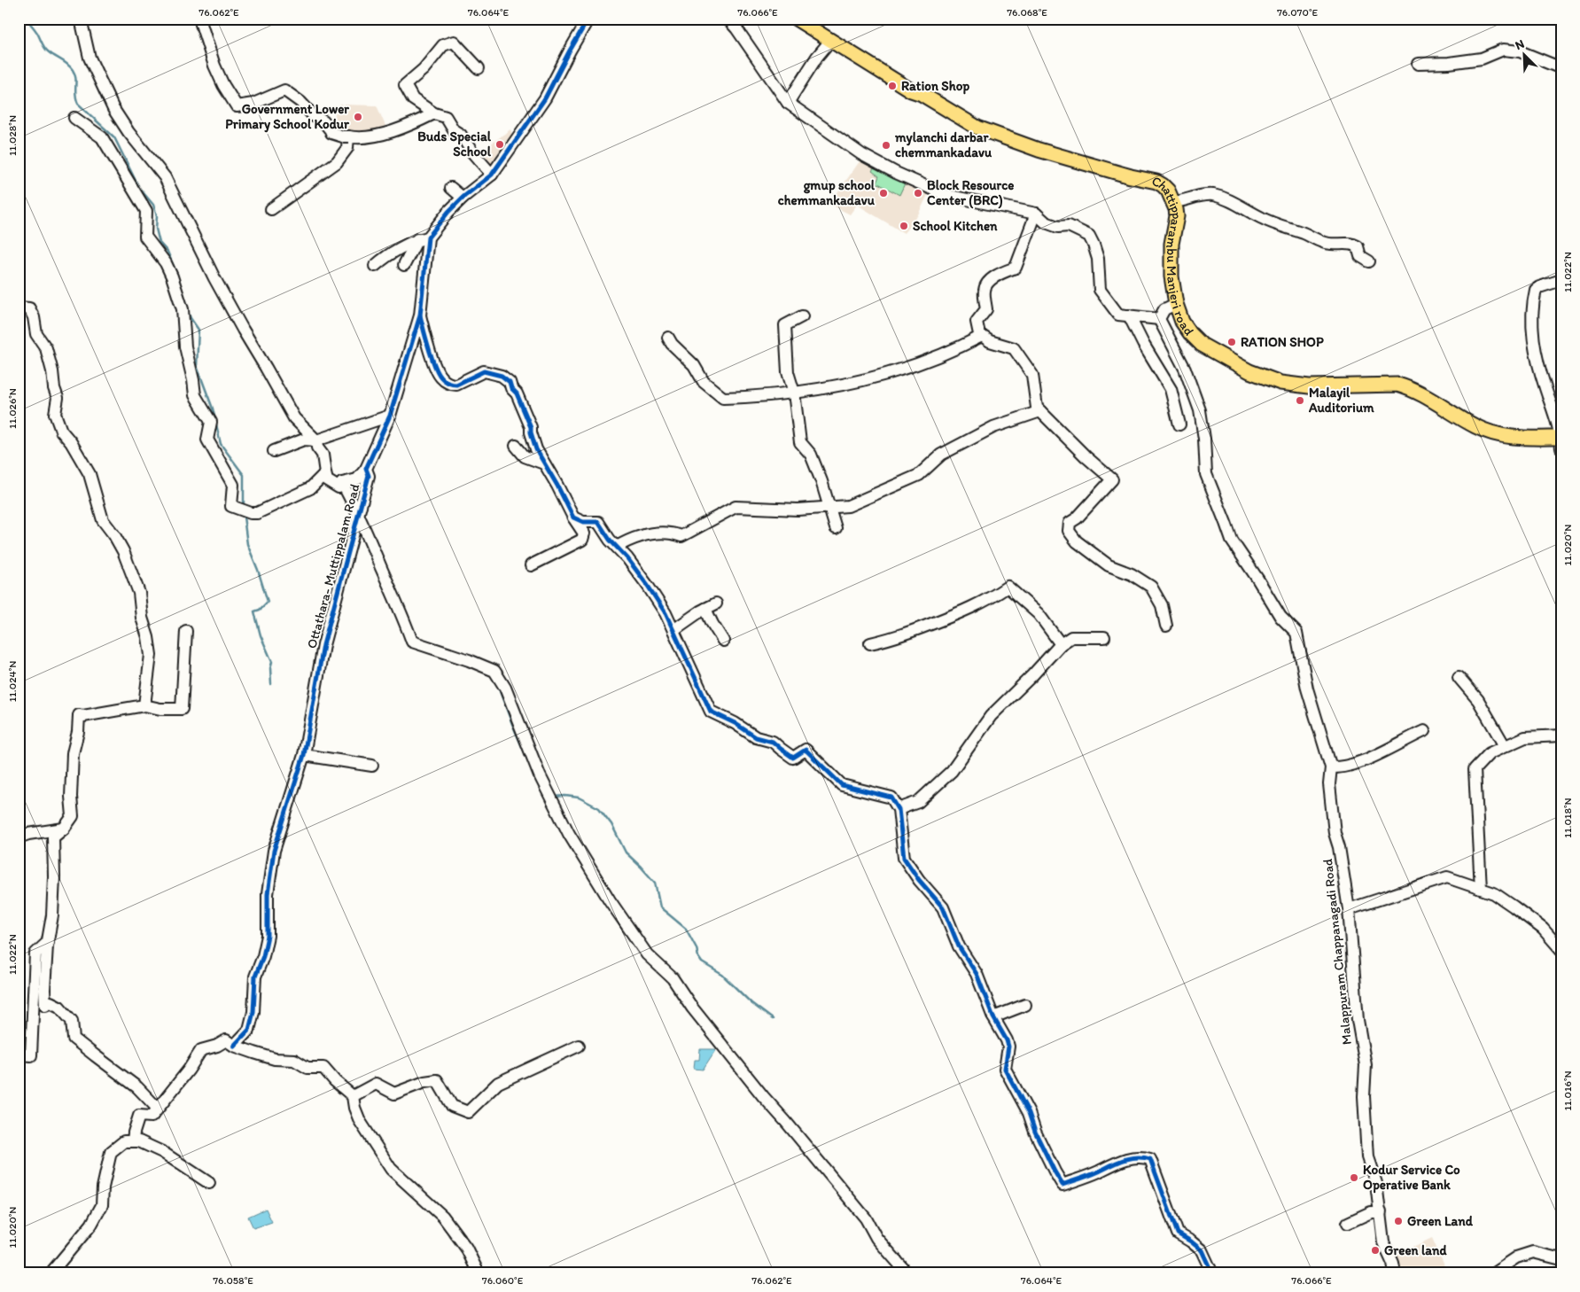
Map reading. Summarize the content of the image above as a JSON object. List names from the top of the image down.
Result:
{
  "streets": {
    "main road": ["Chattipparambu Manjeri road"],
    "street": ["Ottathara- Muttippalam Road", "Malappuram Chappanagadi Road"]
  },
  "places": [
    "Ration Shop",
    "Government Lower Primary School Kodur",
    "Buds Special School",
    "mylanchi darbar chemmankadavu",
    "gmup school chemmankadavu",
    "Block Resource Center (BRC)",
    "School Kitchen",
    "RATION SHOP",
    "Malayil Auditorium",
    "Kodur Service Co Operative Bank",
    "Green Land",
    "Green land"
  ],
  "north": "top left",
  "coordinates": [
    "76.062°E",
    "76.064°E",
    "76.066°E",
    "76.068°E",
    "76.070°E",
    "11.028°N",
    "11.022°N",
    "11.026°N",
    "11.020°N",
    "11.024°N",
    "11.018°N",
    "11.016°N",
    "76.058°E",
    "76.060°E"
  ]
}
